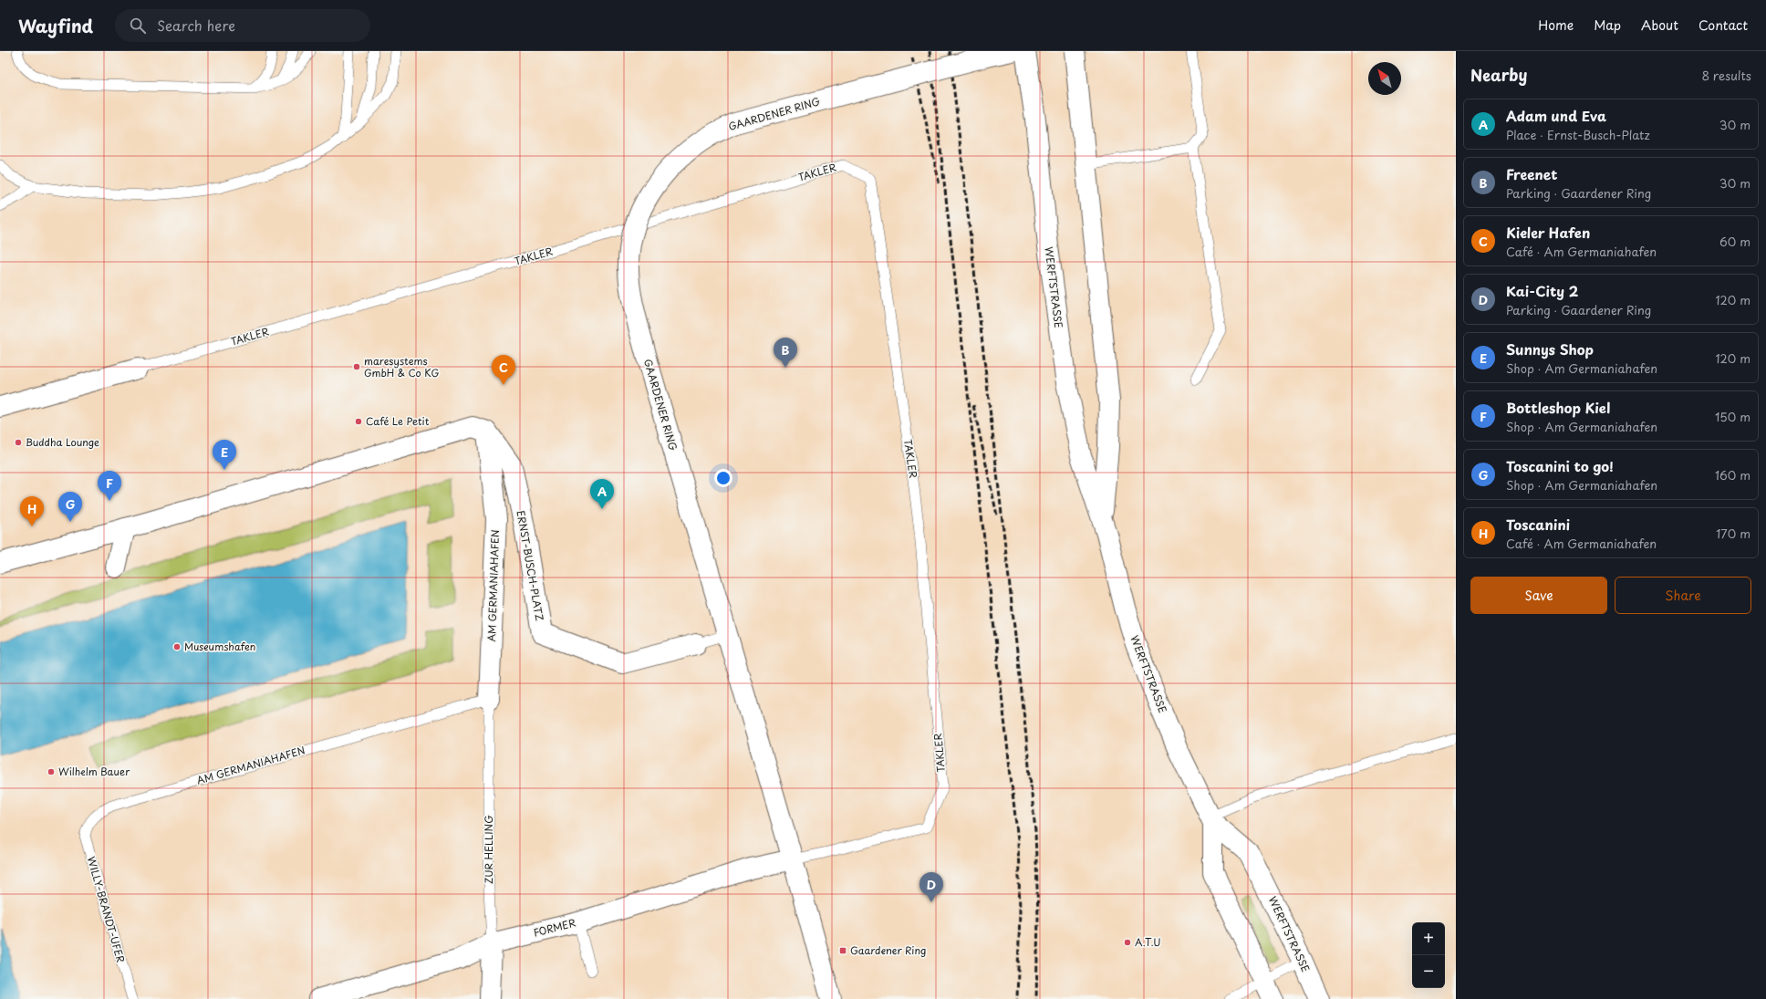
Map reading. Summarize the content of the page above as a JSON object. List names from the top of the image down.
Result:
{
  "streets": {
    "street": [
      "GAARDENER RING",
      "TAKLER",
      "WERFTSTRASSE",
      "ERNST-BUSCH-PLATZ",
      "AM GERMANIAHAFEN",
      "ZUR HELLING",
      "FORMER"
    ],
    "lane": ["WILLY-BRANDT-UFER"]
  },
  "crossings": [
    ["GAARDENER RING", "TAKLER"],
    ["GAARDENER RING", "FORMER"],
    ["TAKLER", "FORMER"],
    ["ERNST-BUSCH-PLATZ", "AM GERMANIAHAFEN"],
    ["AM GERMANIAHAFEN", "ZUR HELLING"],
    ["AM GERMANIAHAFEN", "WILLY-BRANDT-UFER"],
    ["ZUR HELLING", "FORMER"]
  ],
  "places": {
    "other": [
      "maresystems GmbH & Co KG",
      "Café Le Petit",
      "Buddha Lounge",
      "Museumshafen",
      "Wilhelm Bauer",
      "A.T.U"
    ],
    "transit": ["Gaardener Ring"]
  },
  "north": "top left",
  "page": {
    "header": "Wayfind",
    "search": "Search here",
    "nav": [
      "Home",
      "Map",
      "About",
      "Contact"
    ],
    "heading": ["Nearby", "8 results"],
    "list": [
      {
        "mark": "A",
        "name": "Adam und Eva",
        "note": "Place · Ernst-Busch-Platz",
        "value": "30 m"
      },
      {
        "mark": "B",
        "name": "Freenet",
        "note": "Parking · Gaardener Ring",
        "value": "30 m"
      },
      {
        "mark": "C",
        "name": "Kieler Hafen",
        "note": "Café · Am Germaniahafen",
        "value": "60 m"
      },
      {
        "mark": "D",
        "name": "Kai-City 2",
        "note": "Parking · Gaardener Ring",
        "value": "120 m"
      },
      {
        "mark": "E",
        "name": "Sunnys Shop",
        "note": "Shop · Am Germaniahafen",
        "value": "120 m"
      },
      {
        "mark": "F",
        "name": "Bottleshop Kiel",
        "note": "Shop · Am Germaniahafen",
        "value": "150 m"
      },
      {
        "mark": "G",
        "name": "Toscanini to go!",
        "note": "Shop · Am Germaniahafen",
        "value": "160 m"
      },
      {
        "mark": "H",
        "name": "Toscanini",
        "note": "Café · Am Germaniahafen",
        "value": "170 m"
      }
    ],
    "pins": [
      "B",
      "C",
      "E",
      "F",
      "A",
      "G",
      "H",
      "D"
    ],
    "buttons": ["Save", "Share"],
    "map_buttons": ["+", "−"]
  }
}
